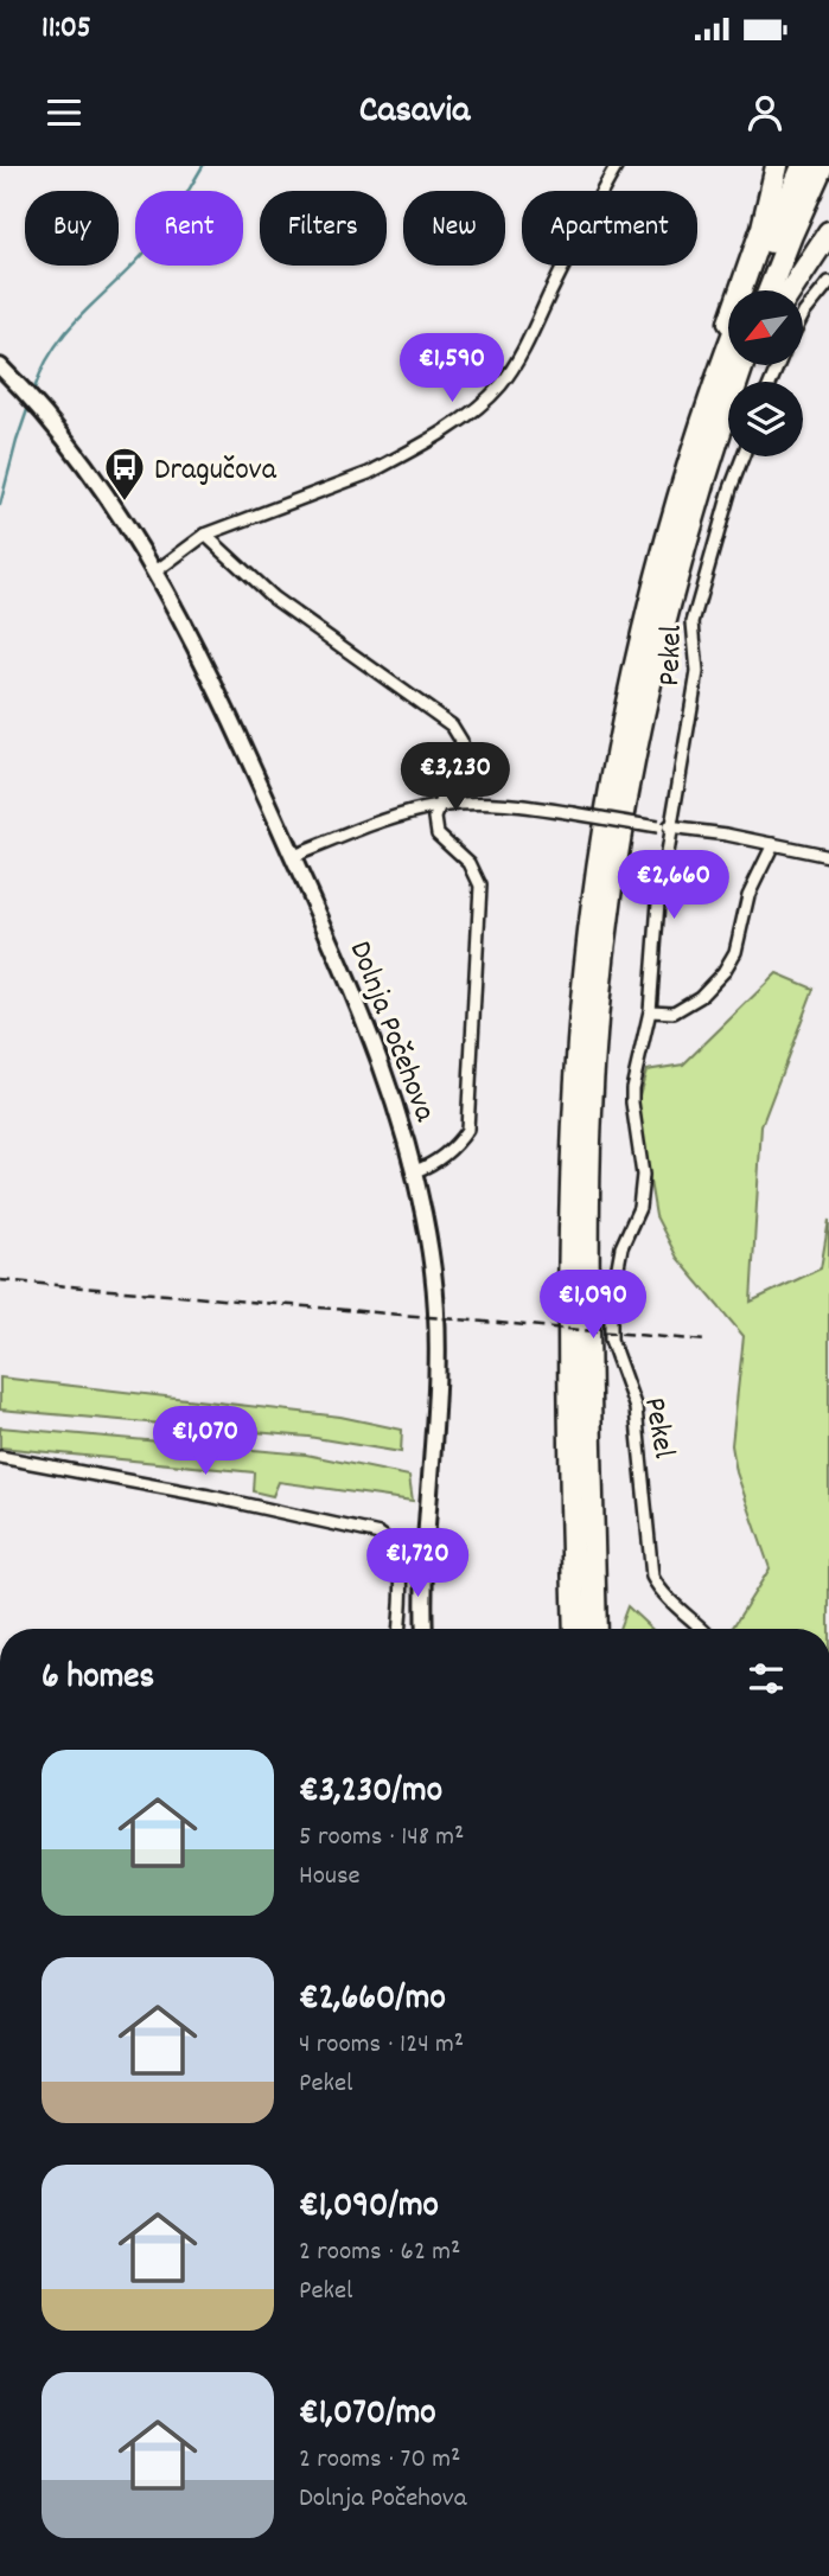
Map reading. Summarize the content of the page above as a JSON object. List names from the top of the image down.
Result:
{
  "streets": {
    "main road": ["Dolnja Počehova"],
    "street": ["Pekel"]
  },
  "places": {
    "bus stop": ["Dragučova"]
  },
  "north": "bottom left",
  "page": {
    "status": "11:05",
    "header": "Casavia",
    "chip": [
      "Buy",
      "Rent",
      "Filters",
      "New",
      "Apartment"
    ],
    "price": [
      "€1,590",
      "€3,230",
      "€2,660",
      "€1,090",
      "€1,070",
      "€1,720"
    ],
    "heading": "6 homes",
    "list": [
      {
        "name": "€3,230/mo",
        "note": "5 rooms · 148 m² · House"
      },
      {
        "name": "€2,660/mo",
        "note": "4 rooms · 124 m² · Pekel"
      },
      {
        "name": "€1,090/mo",
        "note": "2 rooms · 62 m² · Pekel"
      },
      {
        "name": "€1,070/mo",
        "note": "2 rooms · 70 m² · Dolnja Počehova"
      }
    ]
  }
}
